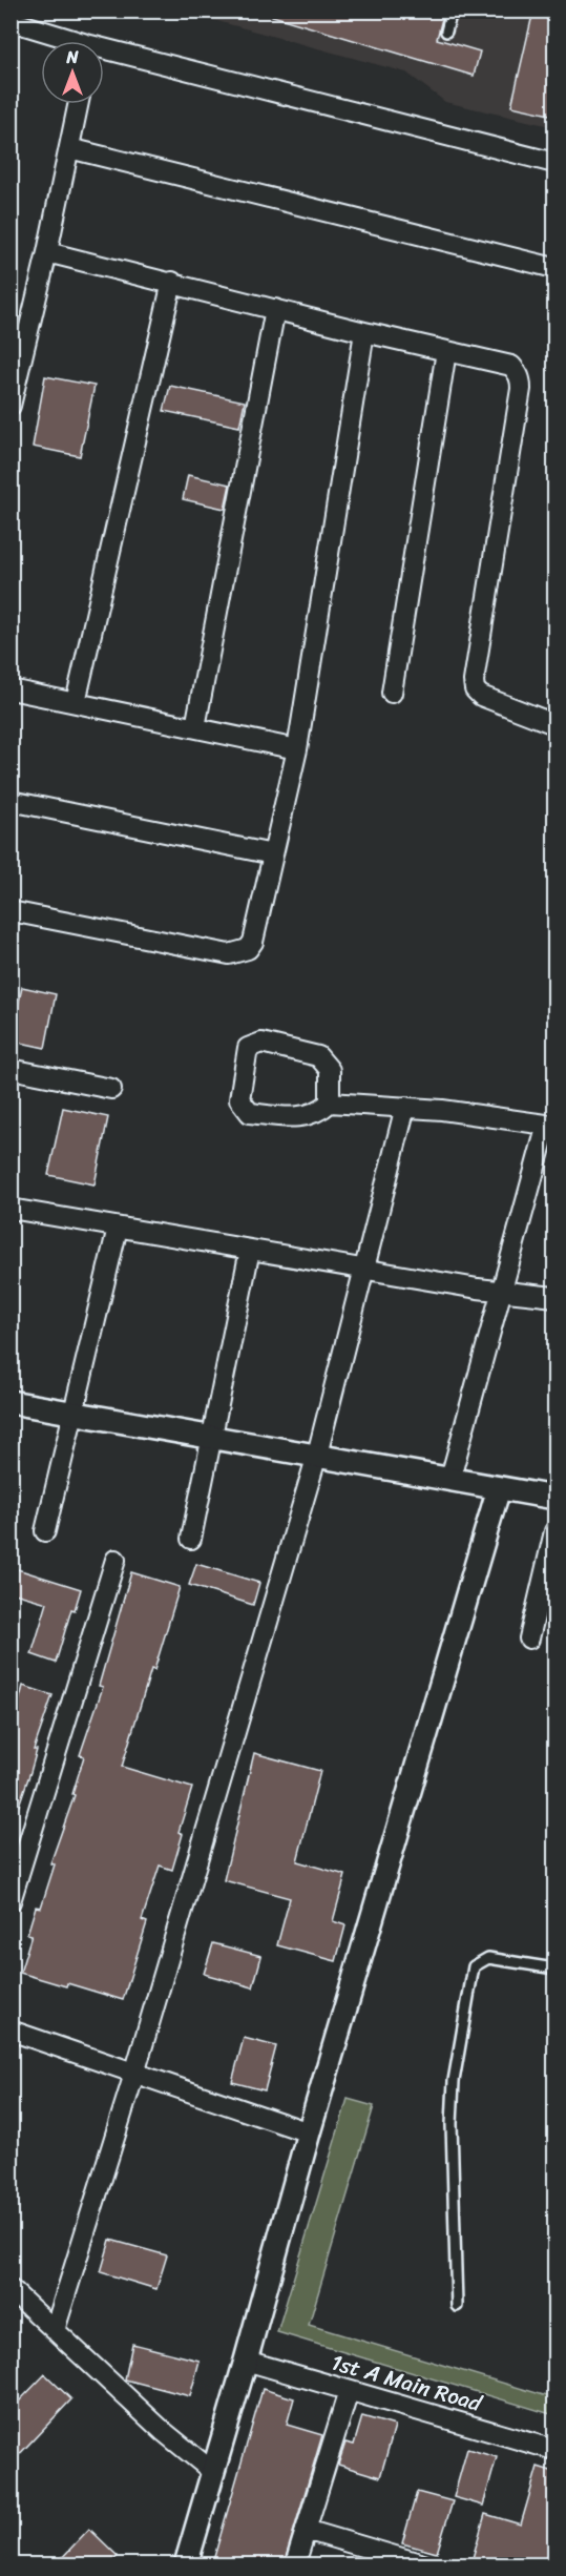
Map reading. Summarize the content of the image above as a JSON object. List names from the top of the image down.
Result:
{
  "streets": {
    "street": ["1st A Main Road"]
  },
  "north": "top"
}
